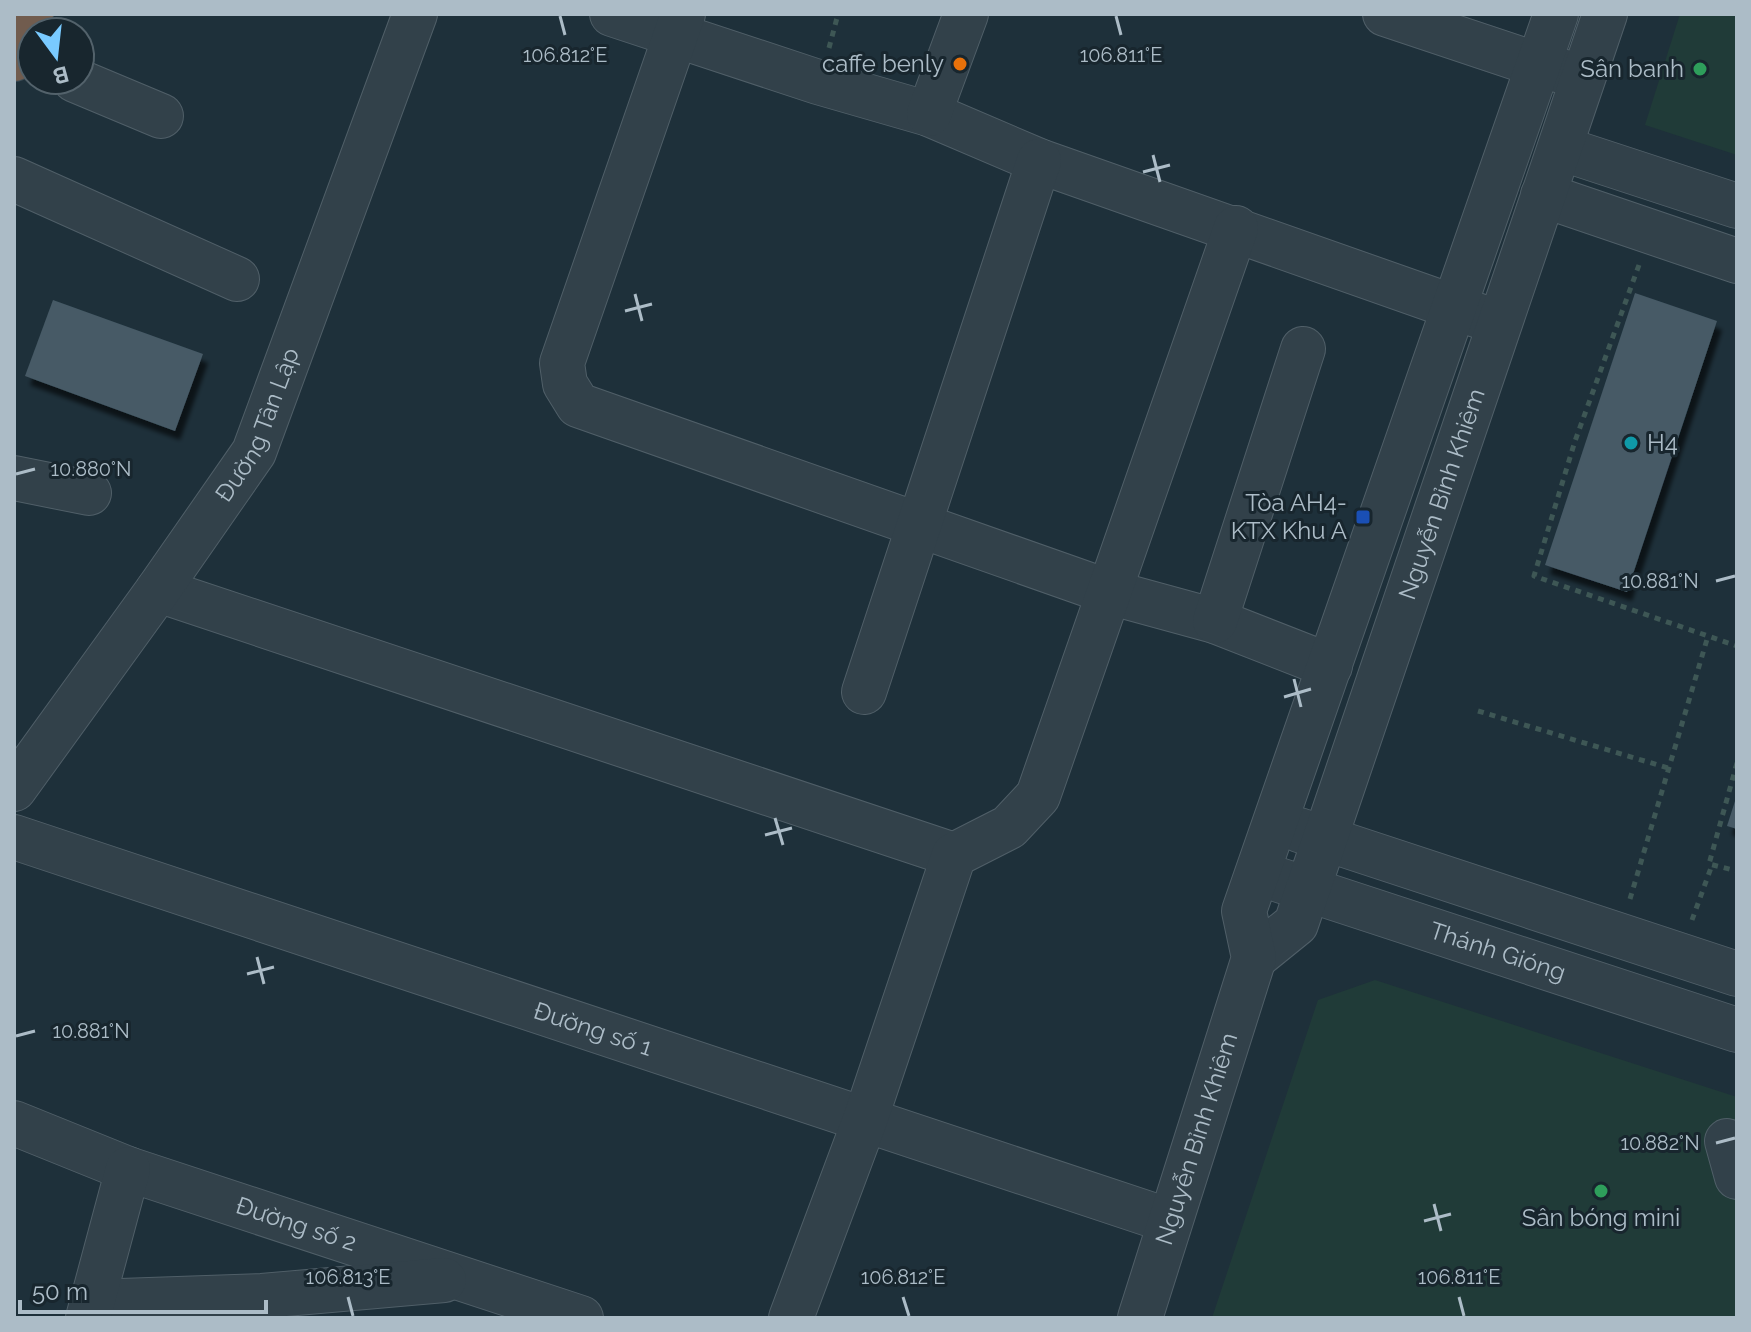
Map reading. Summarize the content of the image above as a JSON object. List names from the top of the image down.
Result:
{
  "streets": {
    "street": [
      "Đường Tân Lập",
      "Nguyễn Bỉnh Khiêm",
      "Thánh Gióng",
      "Đường số 1",
      "Đường số 2"
    ]
  },
  "crossings": [
    ["Nguyễn Bỉnh Khiêm", "Thánh Gióng"],
    ["Nguyễn Bỉnh Khiêm", "Đường số 1"]
  ],
  "places": {
    "other": [
      "caffe benly",
      "Sân banh",
      "H4",
      "Sân bóng mini"
    ],
    "transit": ["Tòa AH4- KTX Khu A"]
  },
  "scale_bar": "50 m",
  "north": "bottom",
  "coordinates": [
    "106.812°E",
    "106.811°E",
    "10.880°N",
    "10.881°N",
    "10.882°N",
    "106.813°E"
  ]
}
